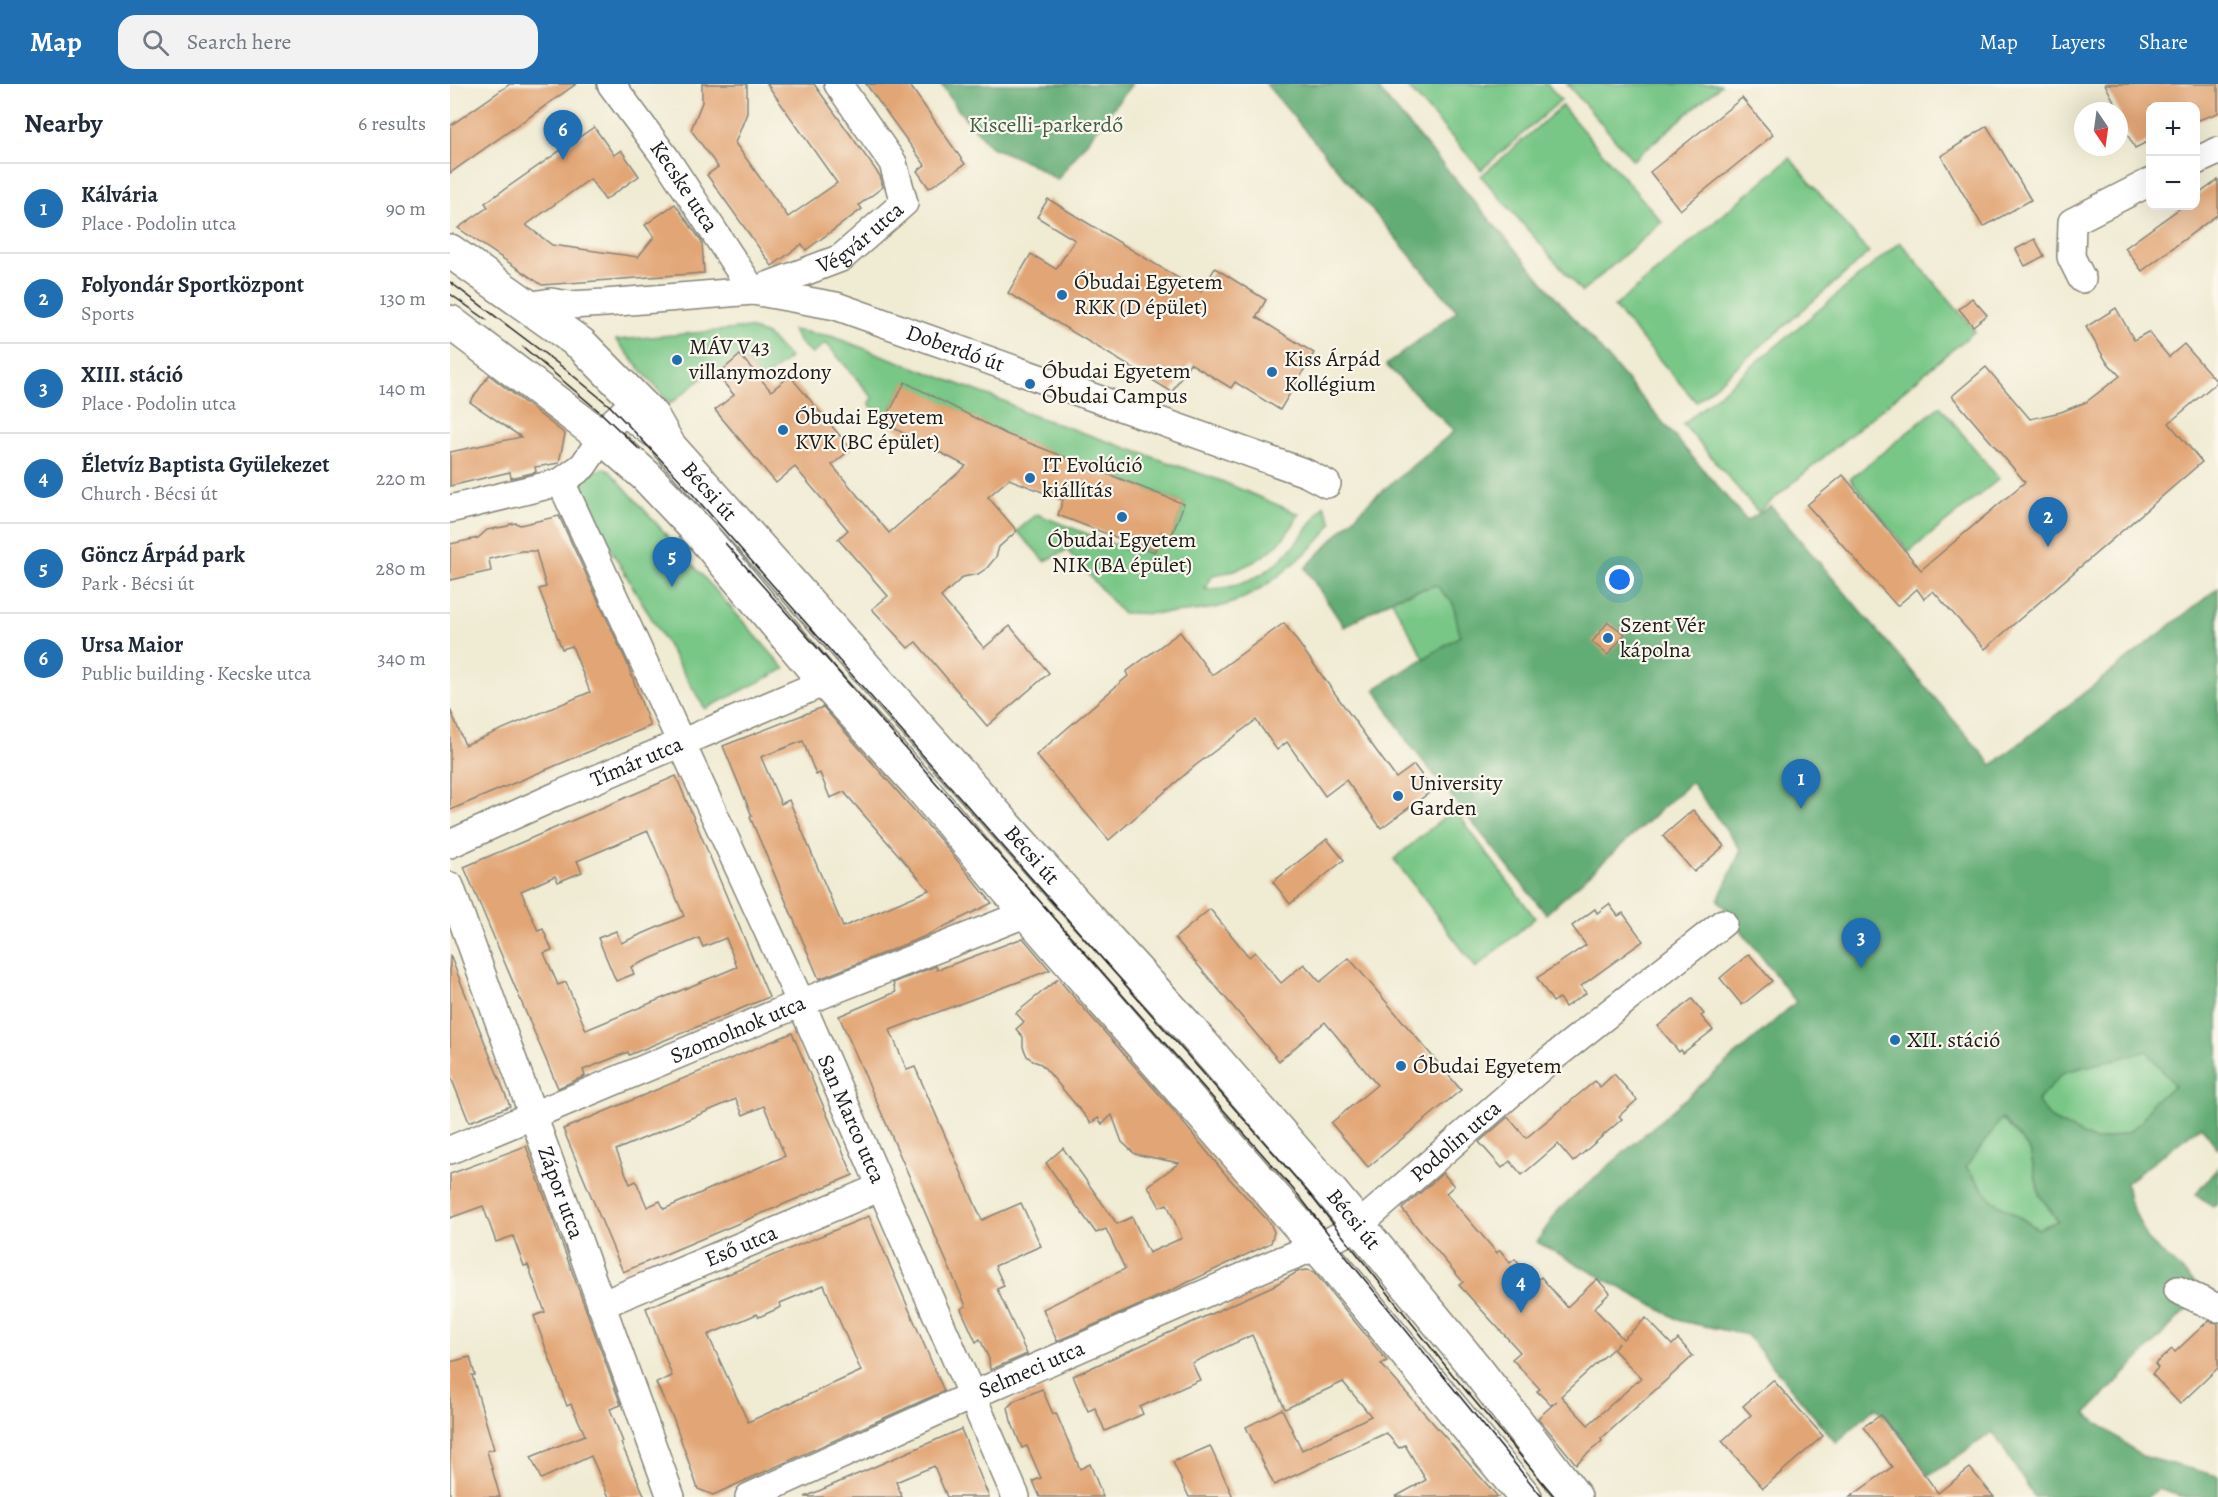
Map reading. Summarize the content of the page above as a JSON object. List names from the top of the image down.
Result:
{
  "streets": {
    "main road": ["Bécsi út"],
    "street": [
      "Kecske utca",
      "Végvár utca",
      "Doberdó út",
      "Tímár utca",
      "Szomolnok utca",
      "San Marco utca",
      "Podolin utca",
      "Zápor utca",
      "Eső utca",
      "Selmeci utca"
    ]
  },
  "crossings": [
    ["Kecske utca", "Végvár utca"],
    ["Kecske utca", "Doberdó út"],
    ["Végvár utca", "Doberdó út"],
    ["Doberdó út", "Bécsi út"],
    ["Bécsi út", "Tímár utca"],
    ["Bécsi út", "Szomolnok utca"],
    ["Bécsi út", "Podolin utca"],
    ["Bécsi út", "Selmeci utca"],
    ["Tímár utca", "San Marco utca"],
    ["Szomolnok utca", "San Marco utca"],
    ["Szomolnok utca", "Zápor utca"],
    ["San Marco utca", "Eső utca"],
    ["San Marco utca", "Selmeci utca"],
    ["Podolin utca", "Selmeci utca"],
    ["Zápor utca", "Eső utca"]
  ],
  "parks": ["Kiscelli-parkerdő"],
  "places": [
    "Óbudai Egyetem RKK (D épület)",
    "MÁV V43 villanymozdony",
    "Kiss Árpád Kollégium",
    "Óbudai Egyetem Óbudai Campus",
    "Óbudai Egyetem KVK (BC épület)",
    "IT Evolúció kiállítás",
    "Óbudai Egyetem NIK (BA épület)",
    "Szent Vér kápolna",
    "University Garden",
    "XII. stáció",
    "Óbudai Egyetem"
  ],
  "north": "bottom",
  "page": {
    "header": "Map",
    "search": "Search here",
    "nav": ["Map", "Layers", "Share"],
    "heading": ["Nearby", "6 results"],
    "map_buttons": ["+", "−"],
    "pins": [
      "6",
      "2",
      "5",
      "1",
      "3",
      "4"
    ],
    "list": [
      {
        "mark": "1",
        "name": "Kálvária",
        "note": "Place · Podolin utca",
        "value": "90 m"
      },
      {
        "mark": "2",
        "name": "Folyondár Sportközpont",
        "note": "Sports",
        "value": "130 m"
      },
      {
        "mark": "3",
        "name": "XIII. stáció",
        "note": "Place · Podolin utca",
        "value": "140 m"
      },
      {
        "mark": "4",
        "name": "Életvíz Baptista Gyülekezet",
        "note": "Church · Bécsi út",
        "value": "220 m"
      },
      {
        "mark": "5",
        "name": "Göncz Árpád park",
        "note": "Park · Bécsi út",
        "value": "280 m"
      },
      {
        "mark": "6",
        "name": "Ursa Maior",
        "note": "Public building · Kecske utca",
        "value": "340 m"
      }
    ]
  }
}
